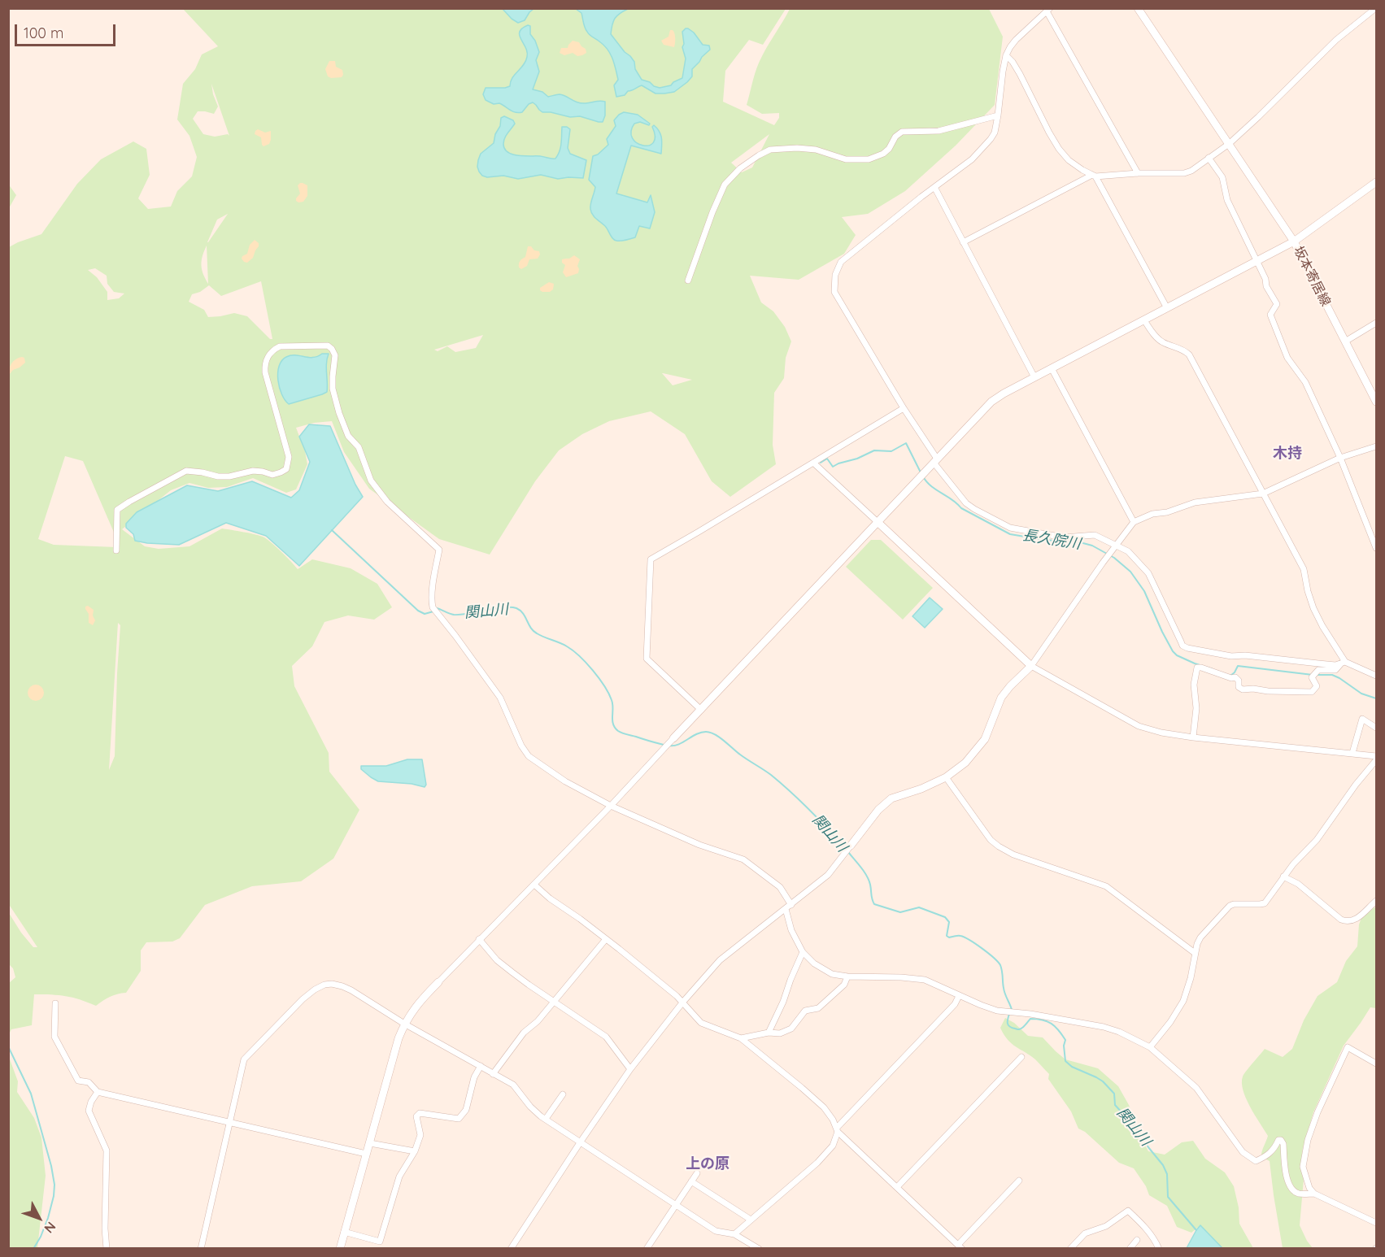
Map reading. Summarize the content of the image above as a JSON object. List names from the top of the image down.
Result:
{
  "streets": {
    "street": ["坂本寄居線"]
  },
  "districts": ["木持", "上の原"],
  "water": ["長久院川", "関山川"],
  "scale_bar": "100 m",
  "north": "bottom right"
}
